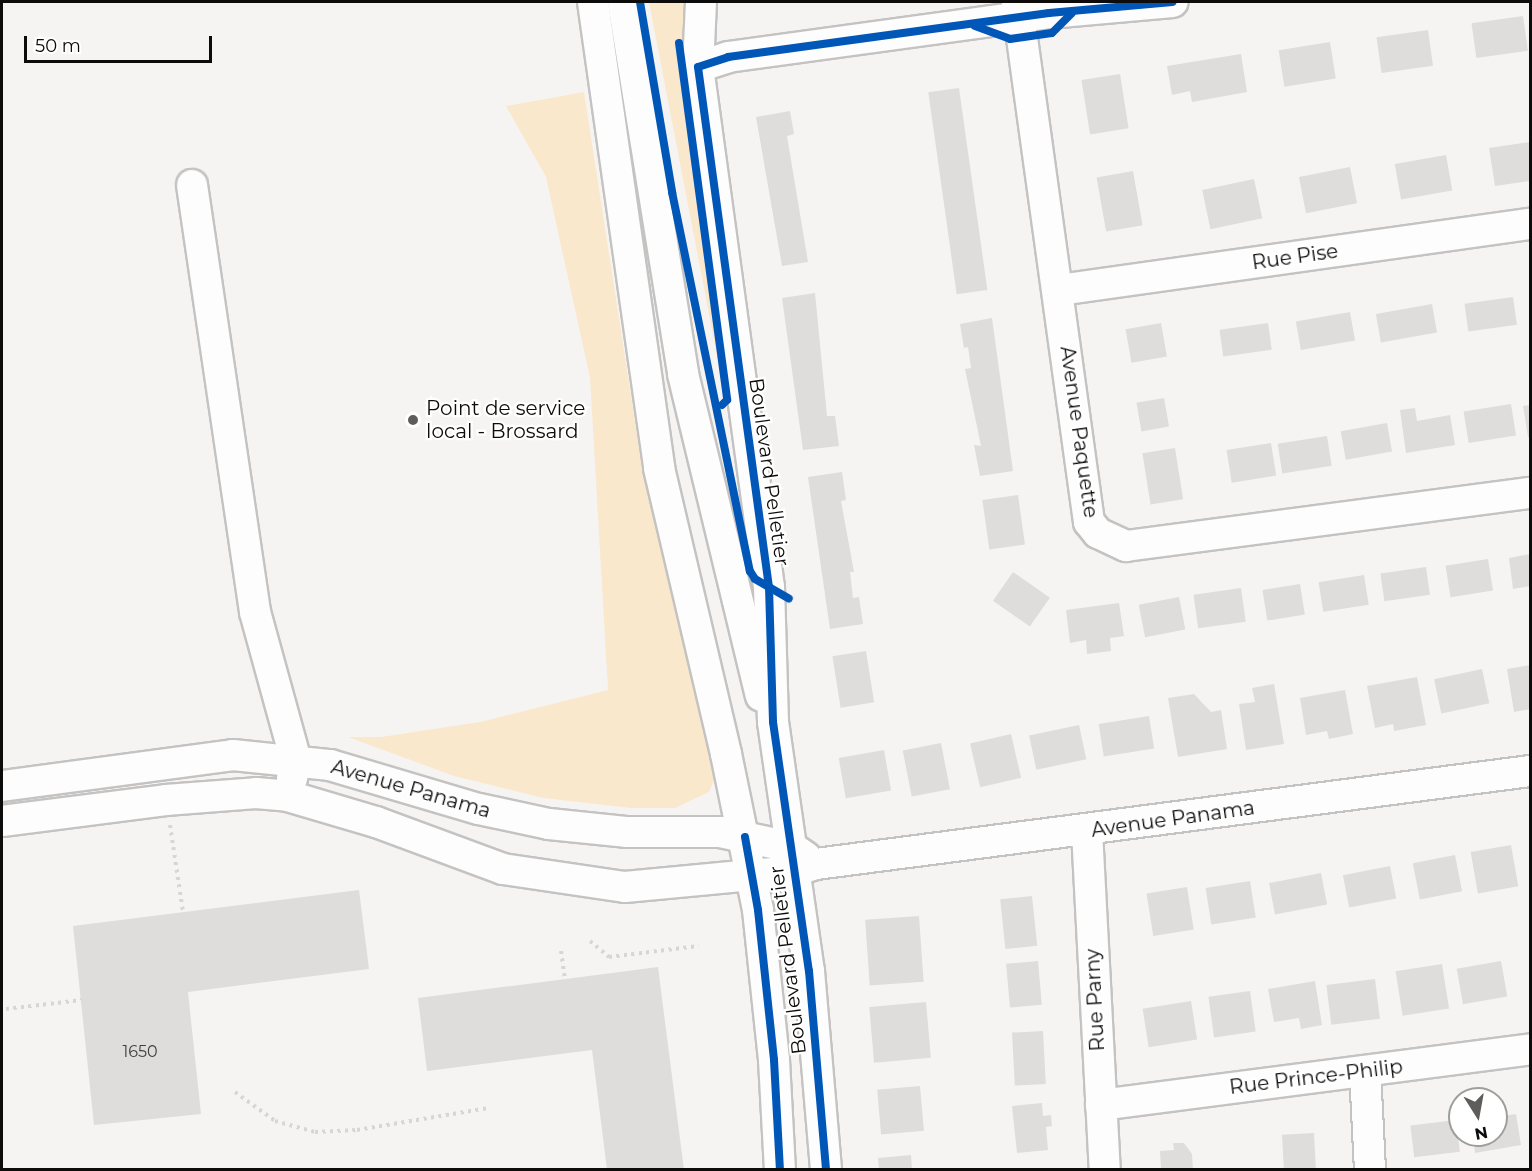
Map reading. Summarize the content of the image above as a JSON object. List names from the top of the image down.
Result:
{
  "streets": {
    "street": [
      "Rue Pise",
      "Avenue Paquette",
      "Boulevard Pelletier",
      "Avenue Panama",
      "Rue Parny",
      "Rue Prince-Philip"
    ]
  },
  "crossings": [
    ["Rue Pise", "Avenue Paquette"],
    ["Boulevard Pelletier", "Avenue Panama"],
    ["Avenue Panama", "Rue Parny"],
    ["Rue Parny", "Rue Prince-Philip"]
  ],
  "places": ["Point de service local - Brossard"],
  "house_numbers": ["1650"],
  "scale_bar": "50 m",
  "north": "bottom"
}
